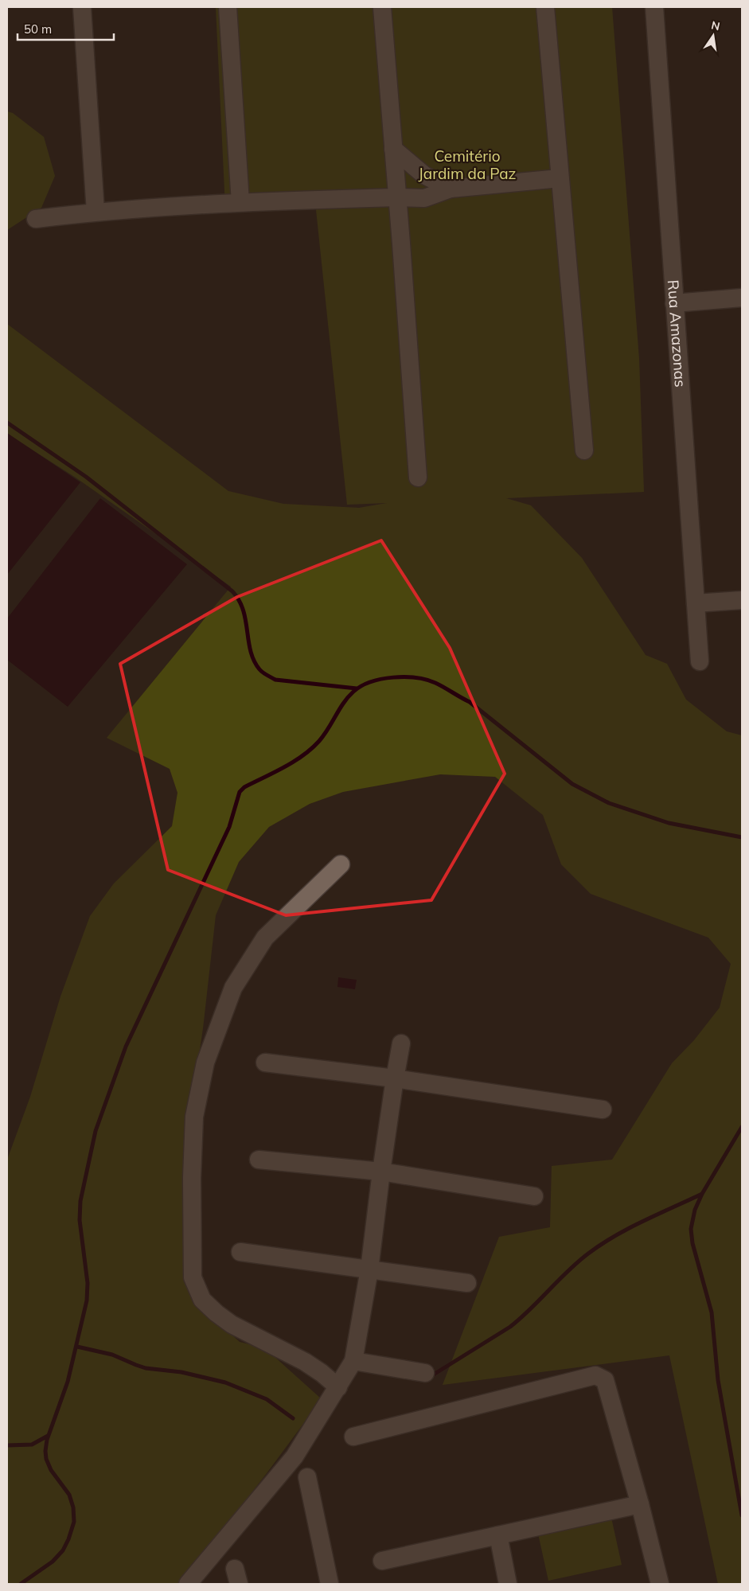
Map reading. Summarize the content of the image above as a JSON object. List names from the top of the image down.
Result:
{
  "streets": {
    "street": ["Rua Amazonas"]
  },
  "parks": ["Cemitério Jardim da Paz"],
  "scale_bar": "50 m",
  "north": "top"
}
